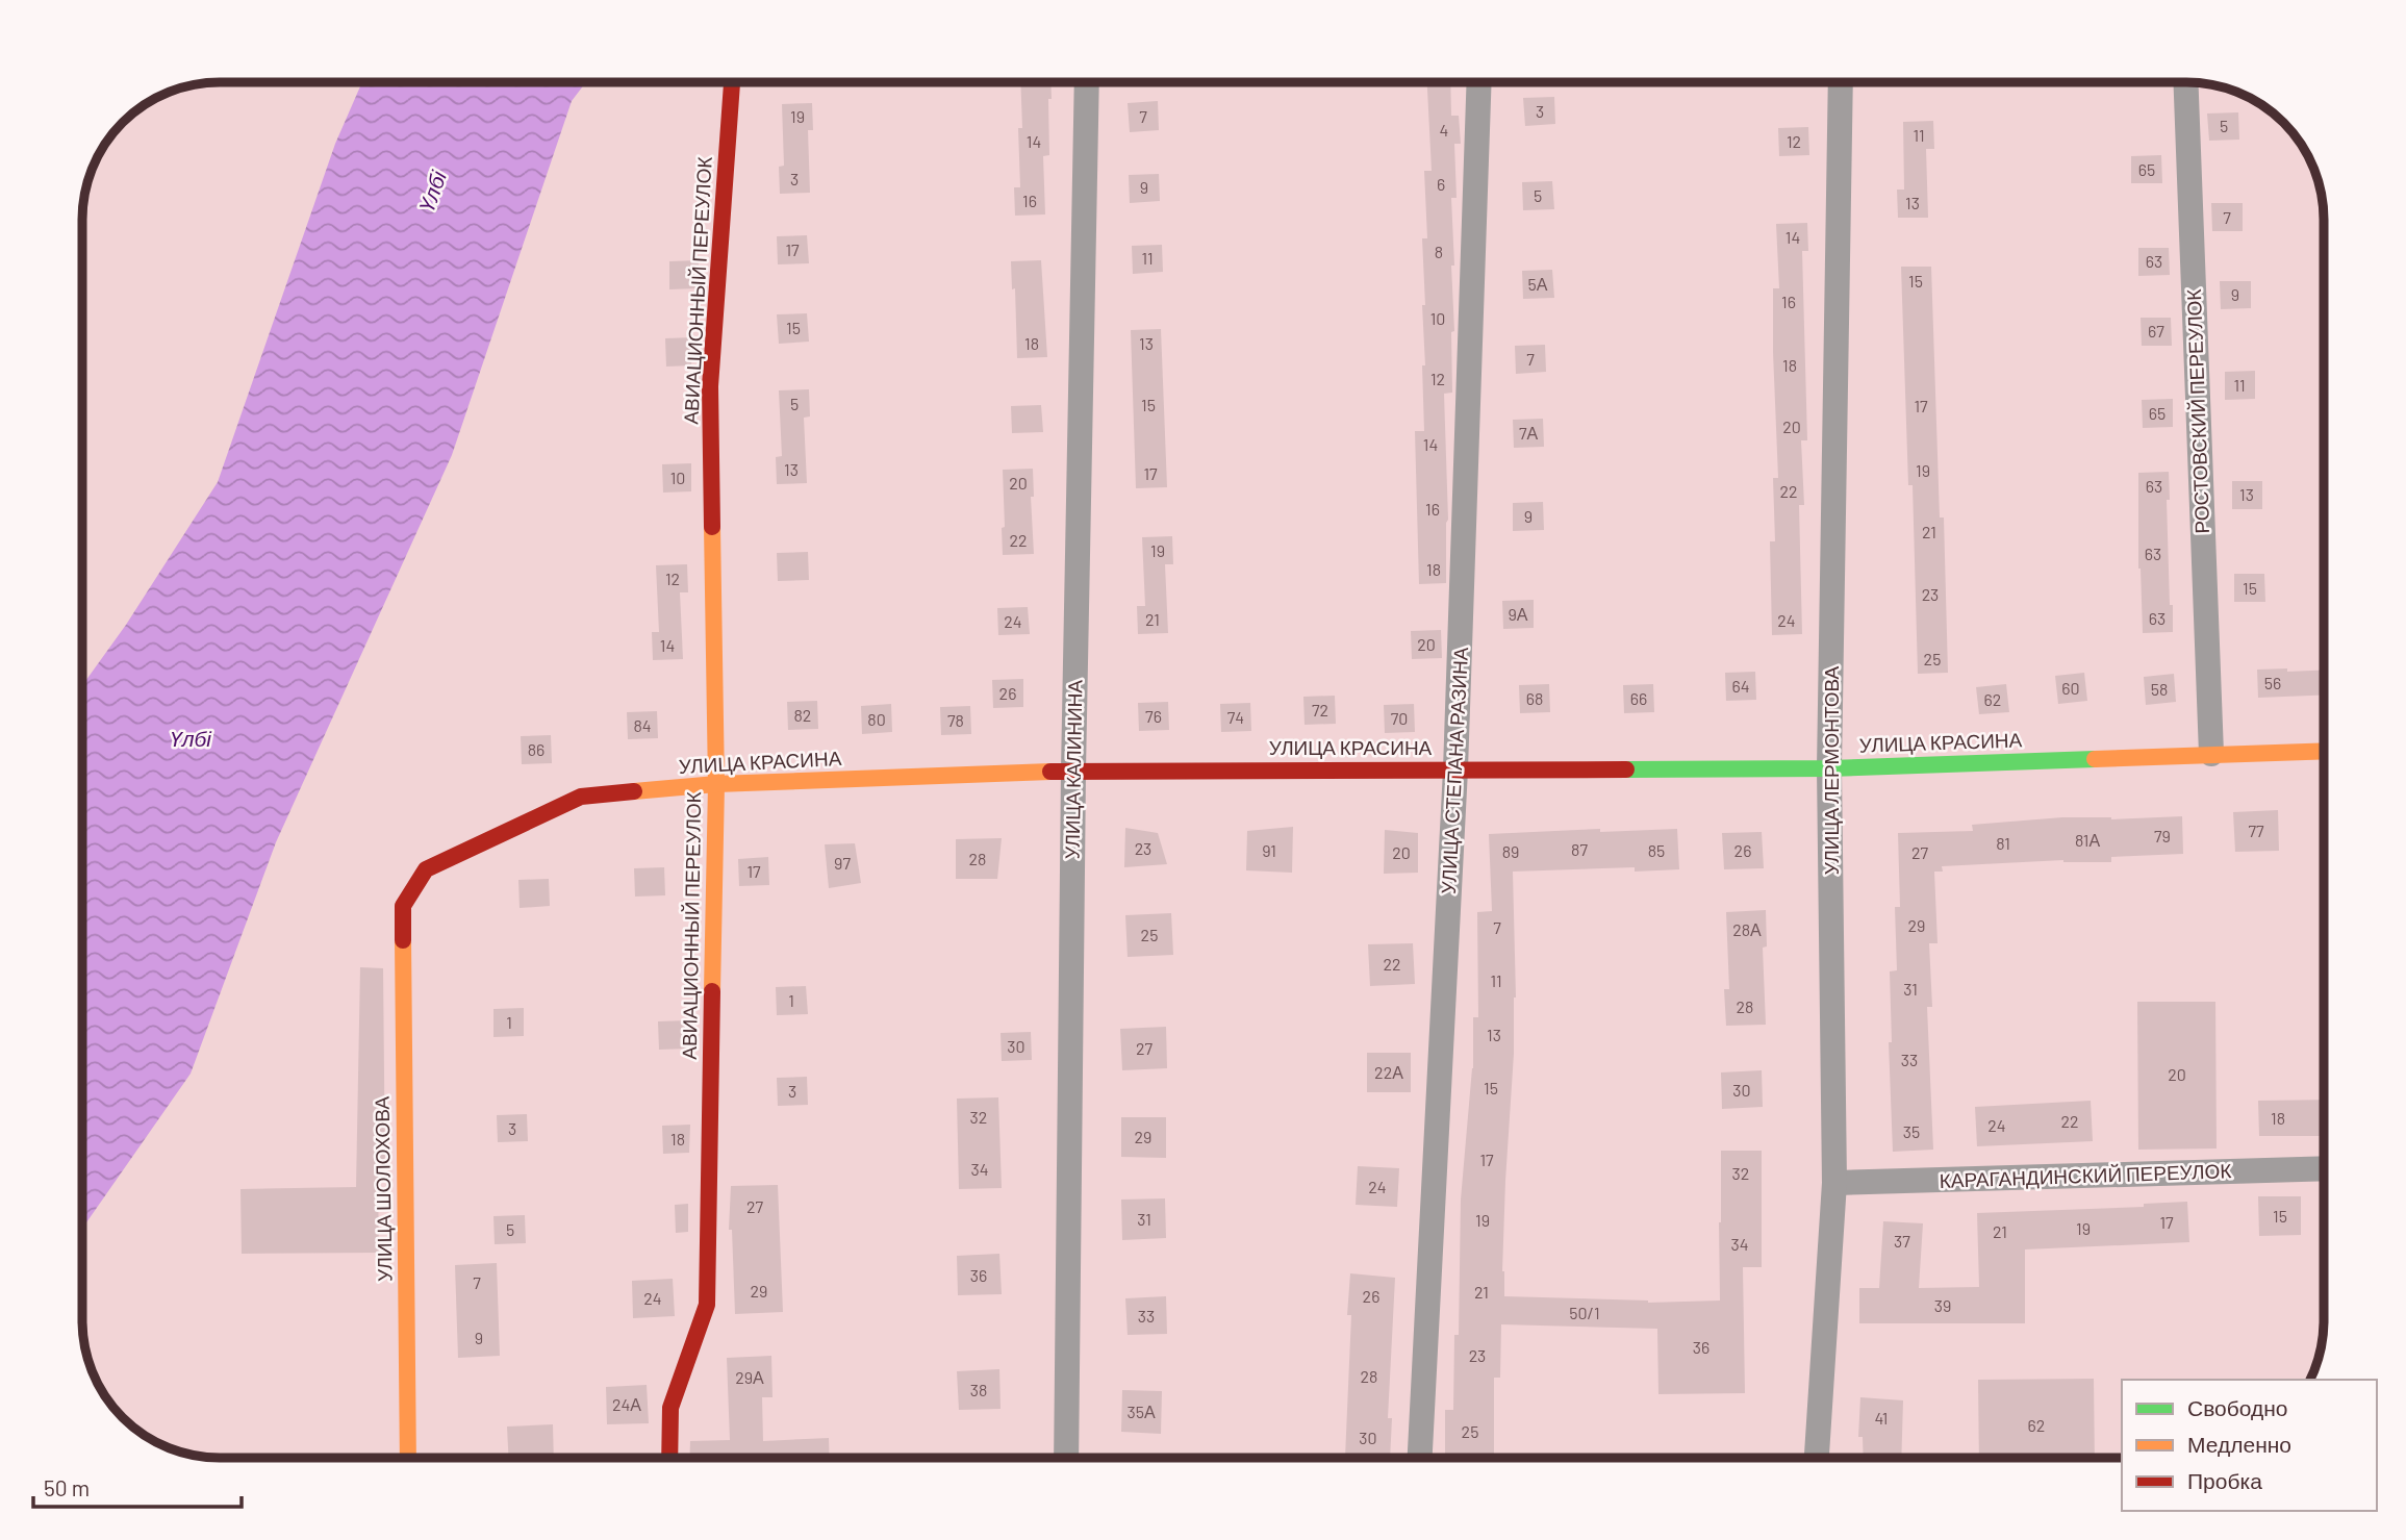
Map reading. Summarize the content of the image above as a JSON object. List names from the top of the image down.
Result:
{
  "streets": {
    "street": [
      "АВИАЦИОННЫЙ ПЕРЕУЛОК",
      "РОСТОВСКИЙ ПЕРЕУЛОК",
      "УЛИЦА КРАСИНА",
      "УЛИЦА КАЛИНИНА",
      "УЛИЦА СТЕПАНА РАЗИНА",
      "УЛИЦА ЛЕРМОНТОВА",
      "КАРАГАНДИНСКИЙ ПЕРЕУЛОК",
      "УЛИЦА ШОЛОХОВА"
    ]
  },
  "crossings": [
    ["АВИАЦИОННЫЙ ПЕРЕУЛОК", "УЛИЦА КРАСИНА"],
    ["РОСТОВСКИЙ ПЕРЕУЛОК", "УЛИЦА КРАСИНА"],
    ["УЛИЦА КРАСИНА", "УЛИЦА КАЛИНИНА"],
    ["УЛИЦА КРАСИНА", "УЛИЦА СТЕПАНА РАЗИНА"],
    ["УЛИЦА КРАСИНА", "УЛИЦА ЛЕРМОНТОВА"],
    ["УЛИЦА КРАСИНА", "УЛИЦА ШОЛОХОВА"],
    ["УЛИЦА ЛЕРМОНТОВА", "КАРАГАНДИНСКИЙ ПЕРЕУЛОК"]
  ],
  "water": ["Үлбі"],
  "house_numbers": [
    "3",
    "19",
    "7",
    "5",
    "4",
    "11",
    "14",
    "12",
    "65",
    "3",
    "6",
    "9",
    "5",
    "16",
    "13",
    "7",
    "14",
    "17",
    "8",
    "11",
    "63",
    "15",
    "5А",
    "9",
    "16",
    "10",
    "15",
    "67",
    "18",
    "13",
    "7",
    "18",
    "12",
    "11",
    "5",
    "15",
    "17",
    "65",
    "20",
    "7А",
    "14",
    "13",
    "19",
    "17",
    "10",
    "20",
    "63",
    "22",
    "13",
    "16",
    "9",
    "21",
    "22",
    "19",
    "63",
    "18",
    "12",
    "15",
    "23",
    "9А",
    "63",
    "21",
    "24",
    "24",
    "20",
    "14",
    "25",
    "56",
    "64",
    "60",
    "58",
    "26",
    "68",
    "66",
    "62",
    "72",
    "82",
    "76",
    "74",
    "70",
    "80",
    "78",
    "84",
    "86",
    "77",
    "79",
    "81А",
    "81",
    "23",
    "87",
    "91",
    "85",
    "26",
    "89",
    "20",
    "27",
    "28",
    "97",
    "17",
    "29",
    "7",
    "28А",
    "25",
    "22",
    "11",
    "31",
    "1",
    "28",
    "1",
    "13",
    "30",
    "27",
    "33",
    "22А",
    "20",
    "15",
    "30",
    "3",
    "32",
    "18",
    "22",
    "24",
    "3",
    "35",
    "29",
    "18",
    "17",
    "34",
    "32",
    "24",
    "27",
    "15",
    "31",
    "19",
    "17",
    "19",
    "5",
    "21",
    "37",
    "34",
    "36",
    "7",
    "29",
    "21",
    "26",
    "24",
    "39",
    "50/1",
    "33",
    "9",
    "36",
    "23",
    "28",
    "29А",
    "38",
    "24А",
    "35А",
    "41",
    "62",
    "25",
    "30"
  ],
  "legend": ["Свободно", "Медленно", "Пробка"],
  "scale_bar": "50 m"
}
